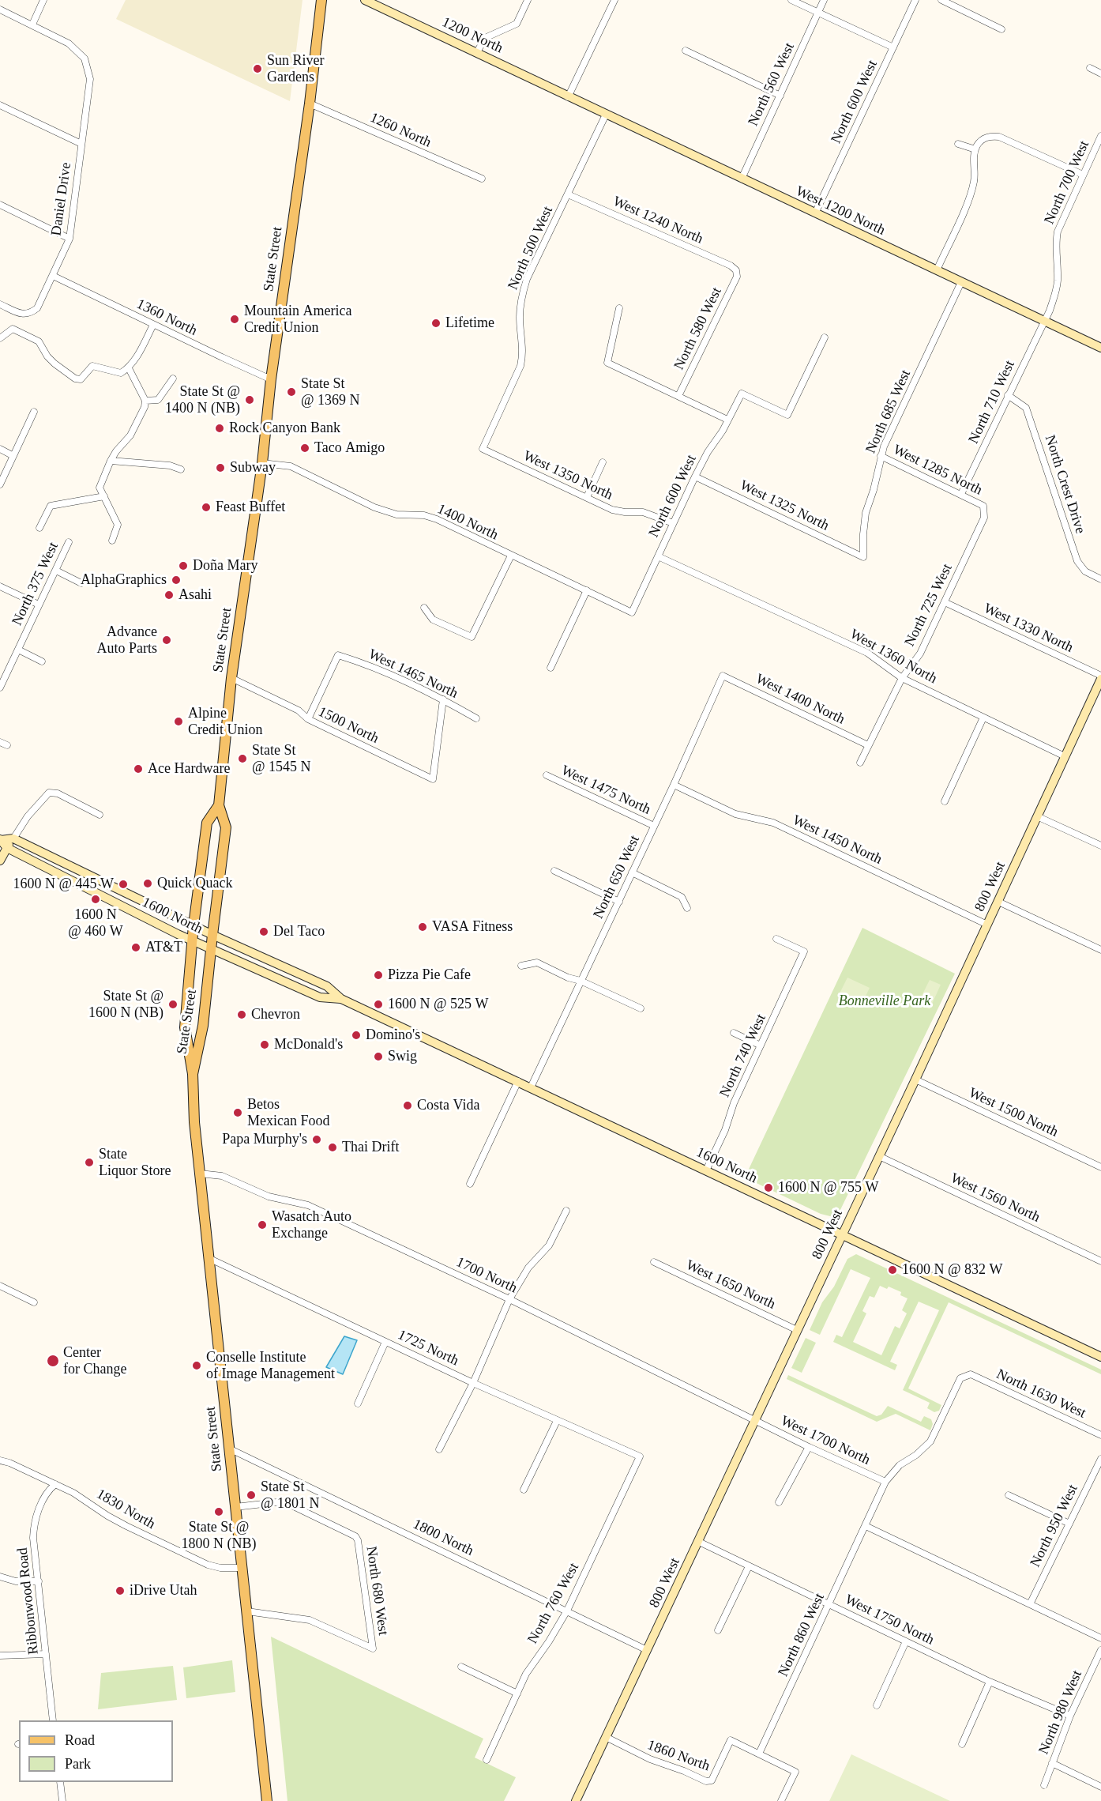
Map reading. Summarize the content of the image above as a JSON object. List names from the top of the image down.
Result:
{
  "streets": {
    "main road": ["State Street"],
    "street": [
      "1200 North",
      "North 560 West",
      "North 600 West",
      "1260 North",
      "North 700 West",
      "Daniel Drive",
      "West 1200 North",
      "West 1240 North",
      "North 500 West",
      "1360 North",
      "North 580 West",
      "North 710 West",
      "North 685 West",
      "West 1285 North",
      "West 1350 North",
      "North Crest Drive",
      "West 1325 North",
      "1400 North",
      "North 375 West",
      "North 725 West",
      "West 1330 North",
      "West 1360 North",
      "West 1465 North",
      "West 1400 North",
      "1500 North",
      "West 1475 North",
      "West 1450 North",
      "North 650 West",
      "800 West",
      "1600 North",
      "North 740 West",
      "West 1500 North",
      "West 1560 North",
      "1700 North",
      "West 1650 North",
      "1725 North",
      "North 1630 West",
      "West 1700 North",
      "1830 North",
      "North 950 West",
      "1800 North",
      "North 680 West",
      "Ribbonwood Road",
      "North 760 West",
      "West 1750 North",
      "North 860 West",
      "North 980 West",
      "1860 North"
    ]
  },
  "crossings": [
    ["1200 North", "West 1200 North"],
    ["North 560 West", "West 1200 North"],
    ["North 600 West", "West 1200 North"],
    ["North 600 West", "West 1350 North"],
    ["North 600 West", "West 1325 North"],
    ["North 600 West", "1400 North"],
    ["North 600 West", "West 1360 North"],
    ["1260 North", "State Street"],
    ["North 700 West", "West 1200 North"],
    ["North 700 West", "North 710 West"],
    ["Daniel Drive", "1360 North"],
    ["West 1200 North", "North 500 West"],
    ["West 1200 North", "North 710 West"],
    ["West 1200 North", "North 685 West"],
    ["West 1240 North", "North 500 West"],
    ["West 1240 North", "North 580 West"],
    ["North 500 West", "West 1350 North"],
    ["State Street", "1360 North"],
    ["State Street", "1400 North"],
    ["State Street", "1500 North"],
    ["State Street", "1600 North"],
    ["State Street", "1700 North"],
    ["State Street", "1725 North"],
    ["State Street", "1830 North"],
    ["State Street", "1800 North"],
    ["State Street", "North 680 West"],
    ["North 710 West", "West 1285 North"],
    ["North 710 West", "North Crest Drive"],
    ["North 685 West", "West 1285 North"],
    ["North 685 West", "West 1325 North"],
    ["West 1285 North", "North 725 West"],
    ["North 725 West", "West 1330 North"],
    ["North 725 West", "West 1360 North"],
    ["North 725 West", "West 1400 North"],
    ["West 1330 North", "800 West"],
    ["West 1360 North", "800 West"],
    ["West 1465 North", "1500 North"],
    ["West 1400 North", "North 650 West"],
    ["West 1475 North", "North 650 West"],
    ["West 1450 North", "North 650 West"],
    ["West 1450 North", "800 West"],
    ["North 650 West", "1600 North"],
    ["800 West", "1600 North"],
    ["800 West", "West 1500 North"],
    ["800 West", "West 1560 North"],
    ["800 West", "1700 North"],
    ["800 West", "West 1650 North"],
    ["800 West", "West 1700 North"],
    ["800 West", "1800 North"],
    ["800 West", "West 1750 North"],
    ["800 West", "1860 North"],
    ["1600 North", "North 740 West"],
    ["1700 North", "West 1700 North"],
    ["1725 North", "North 760 West"],
    ["North 1630 West", "North 860 West"],
    ["West 1700 North", "North 860 West"],
    ["1830 North", "Ribbonwood Road"],
    ["1800 North", "North 760 West"],
    ["West 1750 North", "North 860 West"],
    ["West 1750 North", "North 980 West"],
    ["North 860 West", "1860 North"]
  ],
  "parks": ["Bonneville Park"],
  "places": [
    "Sun River Gardens",
    "Mountain America Credit Union",
    "Lifetime",
    "State St @ 1369 N",
    "State St @ 1400 N (NB)",
    "Rock Canyon Bank",
    "Taco Amigo",
    "Subway",
    "Feast Buffet",
    "Doña Mary",
    "AlphaGraphics",
    "Asahi",
    "Advance Auto Parts",
    "Alpine Credit Union",
    "State St @ 1545 N",
    "Ace Hardware",
    "Quick Quack",
    "1600 N @ 445 W",
    "1600 N @ 460 W",
    "VASA Fitness",
    "Del Taco",
    "AT&T",
    "Pizza Pie Cafe",
    "State St @ 1600 N (NB)",
    "1600 N @ 525 W",
    "Chevron",
    "Domino's",
    "McDonald's",
    "Swig",
    "Costa Vida",
    "Betos Mexican Food",
    "Papa Murphy's",
    "Thai Drift",
    "State Liquor Store",
    "1600 N @ 755 W",
    "Wasatch Auto Exchange",
    "1600 N @ 832 W",
    "Center for Change",
    "Conselle Institute of Image Management",
    "State St @ 1801 N",
    "State St @ 1800 N (NB)",
    "iDrive Utah"
  ],
  "legend": ["Road", "Park"]
}
